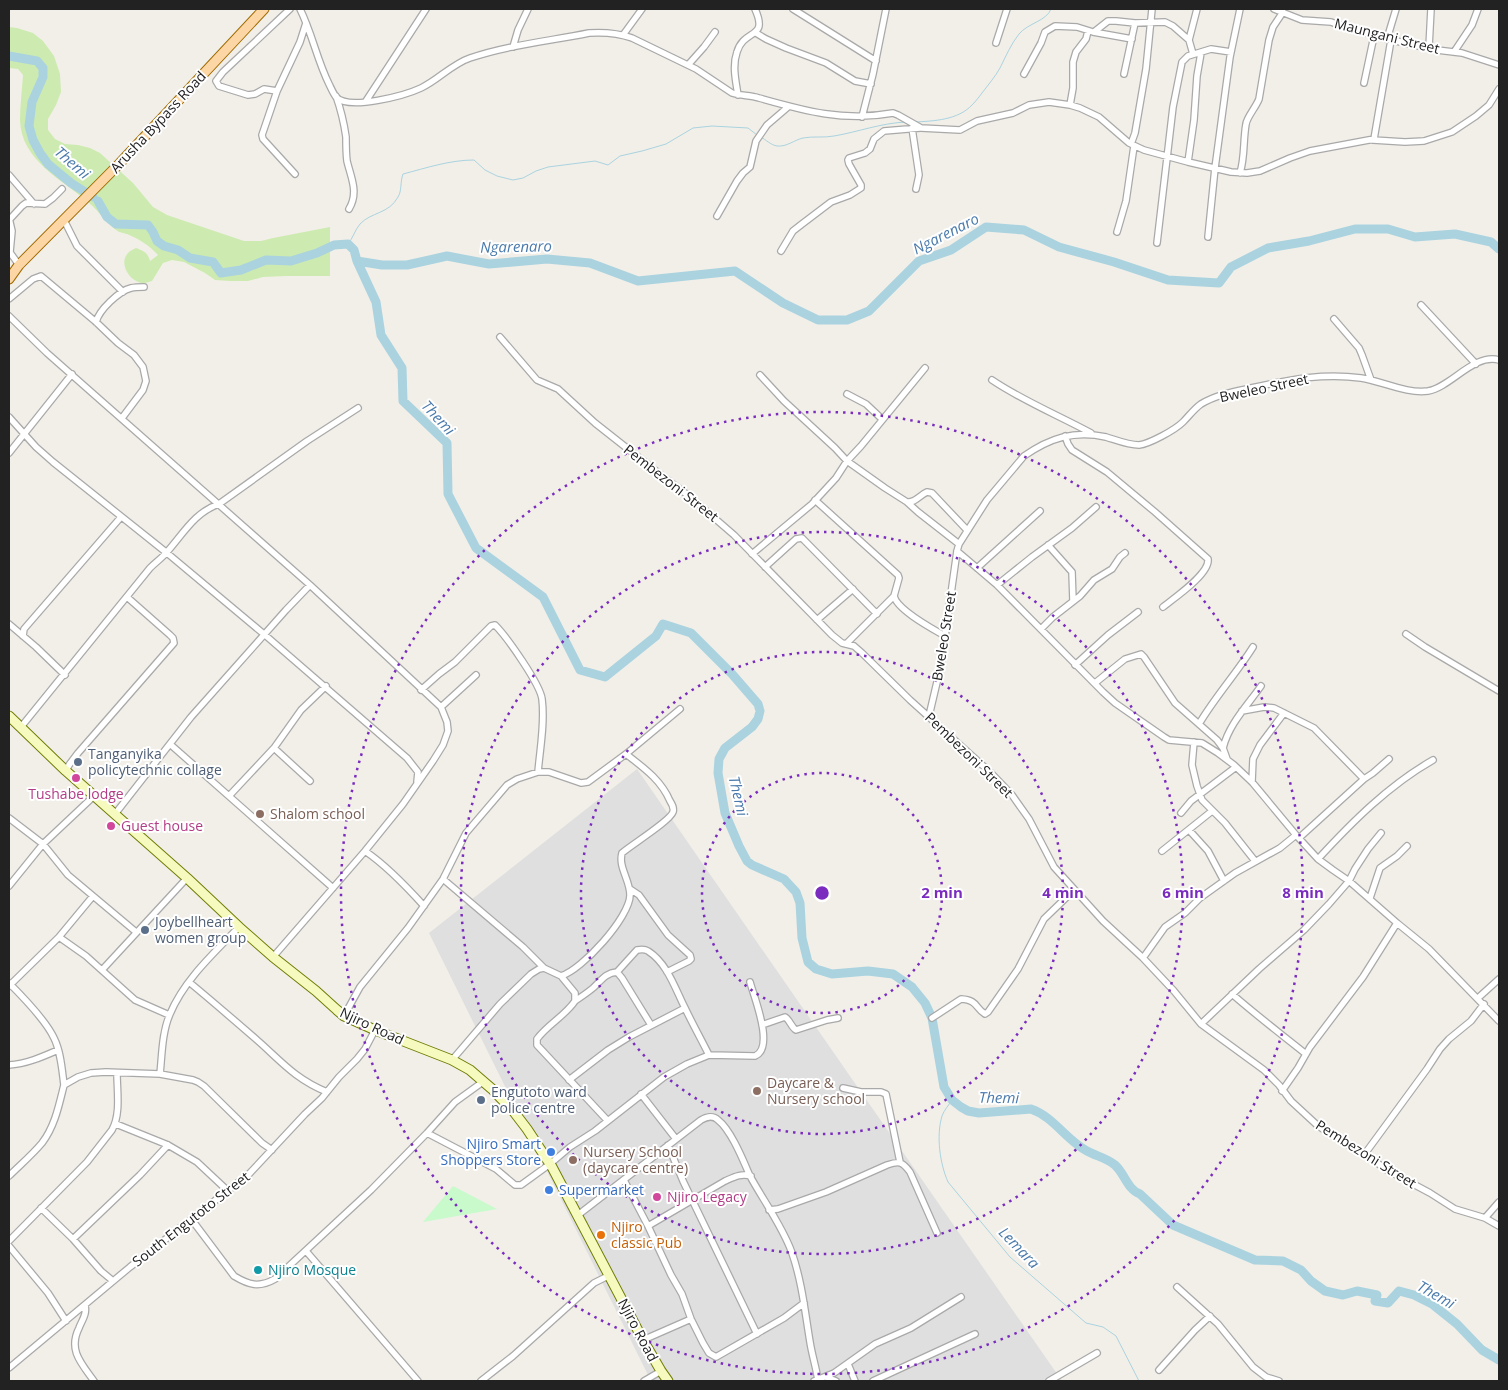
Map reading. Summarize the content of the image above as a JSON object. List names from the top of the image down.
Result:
{
  "streets": {
    "main road": ["Arusha Bypass Road"],
    "street": [
      "Maungani Street",
      "Bweleo Street",
      "Pembezoni Street",
      "Njiro Road",
      "South Engutoto Street"
    ]
  },
  "crossings": [
    ["Bweleo Street", "Pembezoni Street"],
    ["Njiro Road", "South Engutoto Street"]
  ],
  "water": ["Themi", "Ngarenaro", "Lemara"],
  "places": [
    "Tanganyika policytechnic collage",
    "Tushabe lodge",
    "Shalom school",
    "Guest house",
    "Joybellheart women group",
    "Daycare & Nursery school",
    "Engutoto ward police centre",
    "Njiro Smart Shoppers Store",
    "Nursery School (daycare centre)",
    "Supermarket",
    "Njiro Legacy",
    "Njiro classic Pub",
    "Njiro Mosque"
  ],
  "rings": [
    "2 min",
    "4 min",
    "6 min",
    "8 min"
  ]
}
